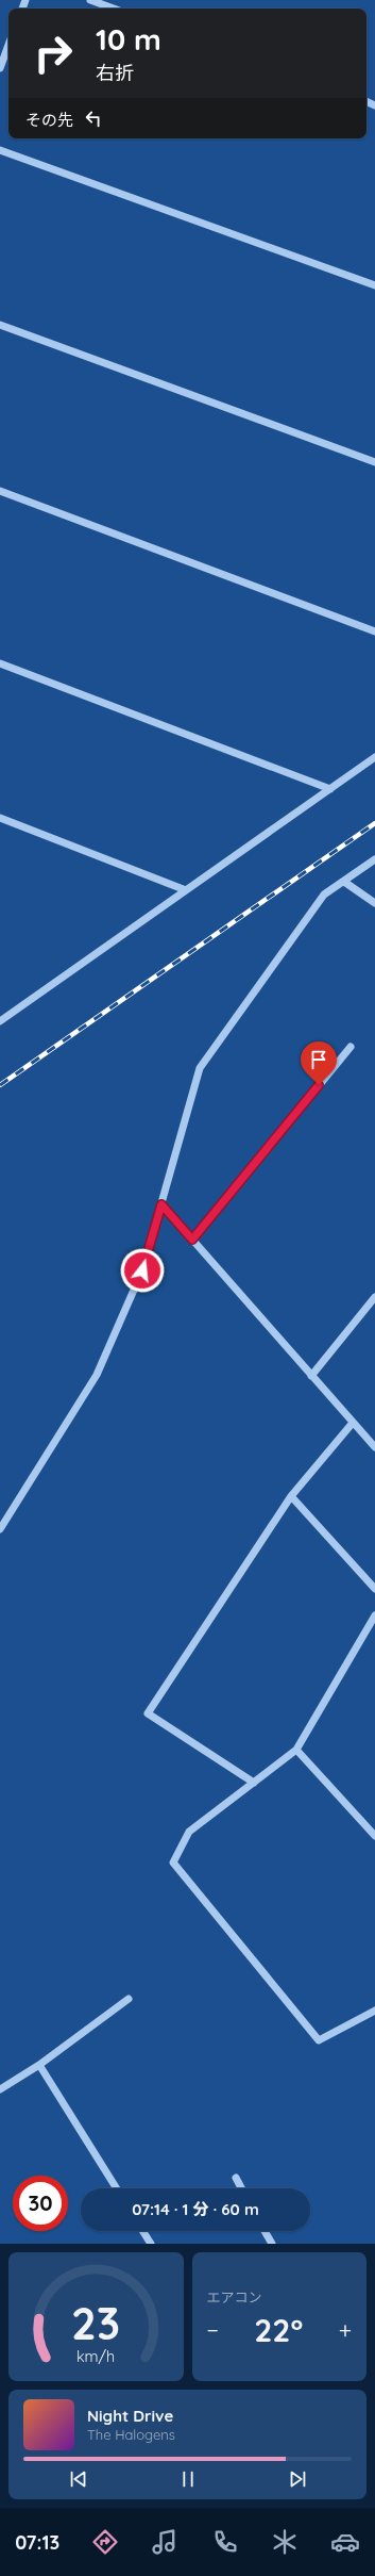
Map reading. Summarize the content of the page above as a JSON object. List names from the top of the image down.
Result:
{
  "page": {
    "turn": ["10 m", "右折"],
    "then": "その先",
    "limit": "30",
    "trip": "07:14 · 1 分 · 60 m",
    "tile": "エアコン",
    "heat": ["−", "22°", "+"],
    "song": ["Night Drive", "The Halogens"],
    "tabs": "07:13",
    "gauge": ["23", "km/h"]
  }
}
